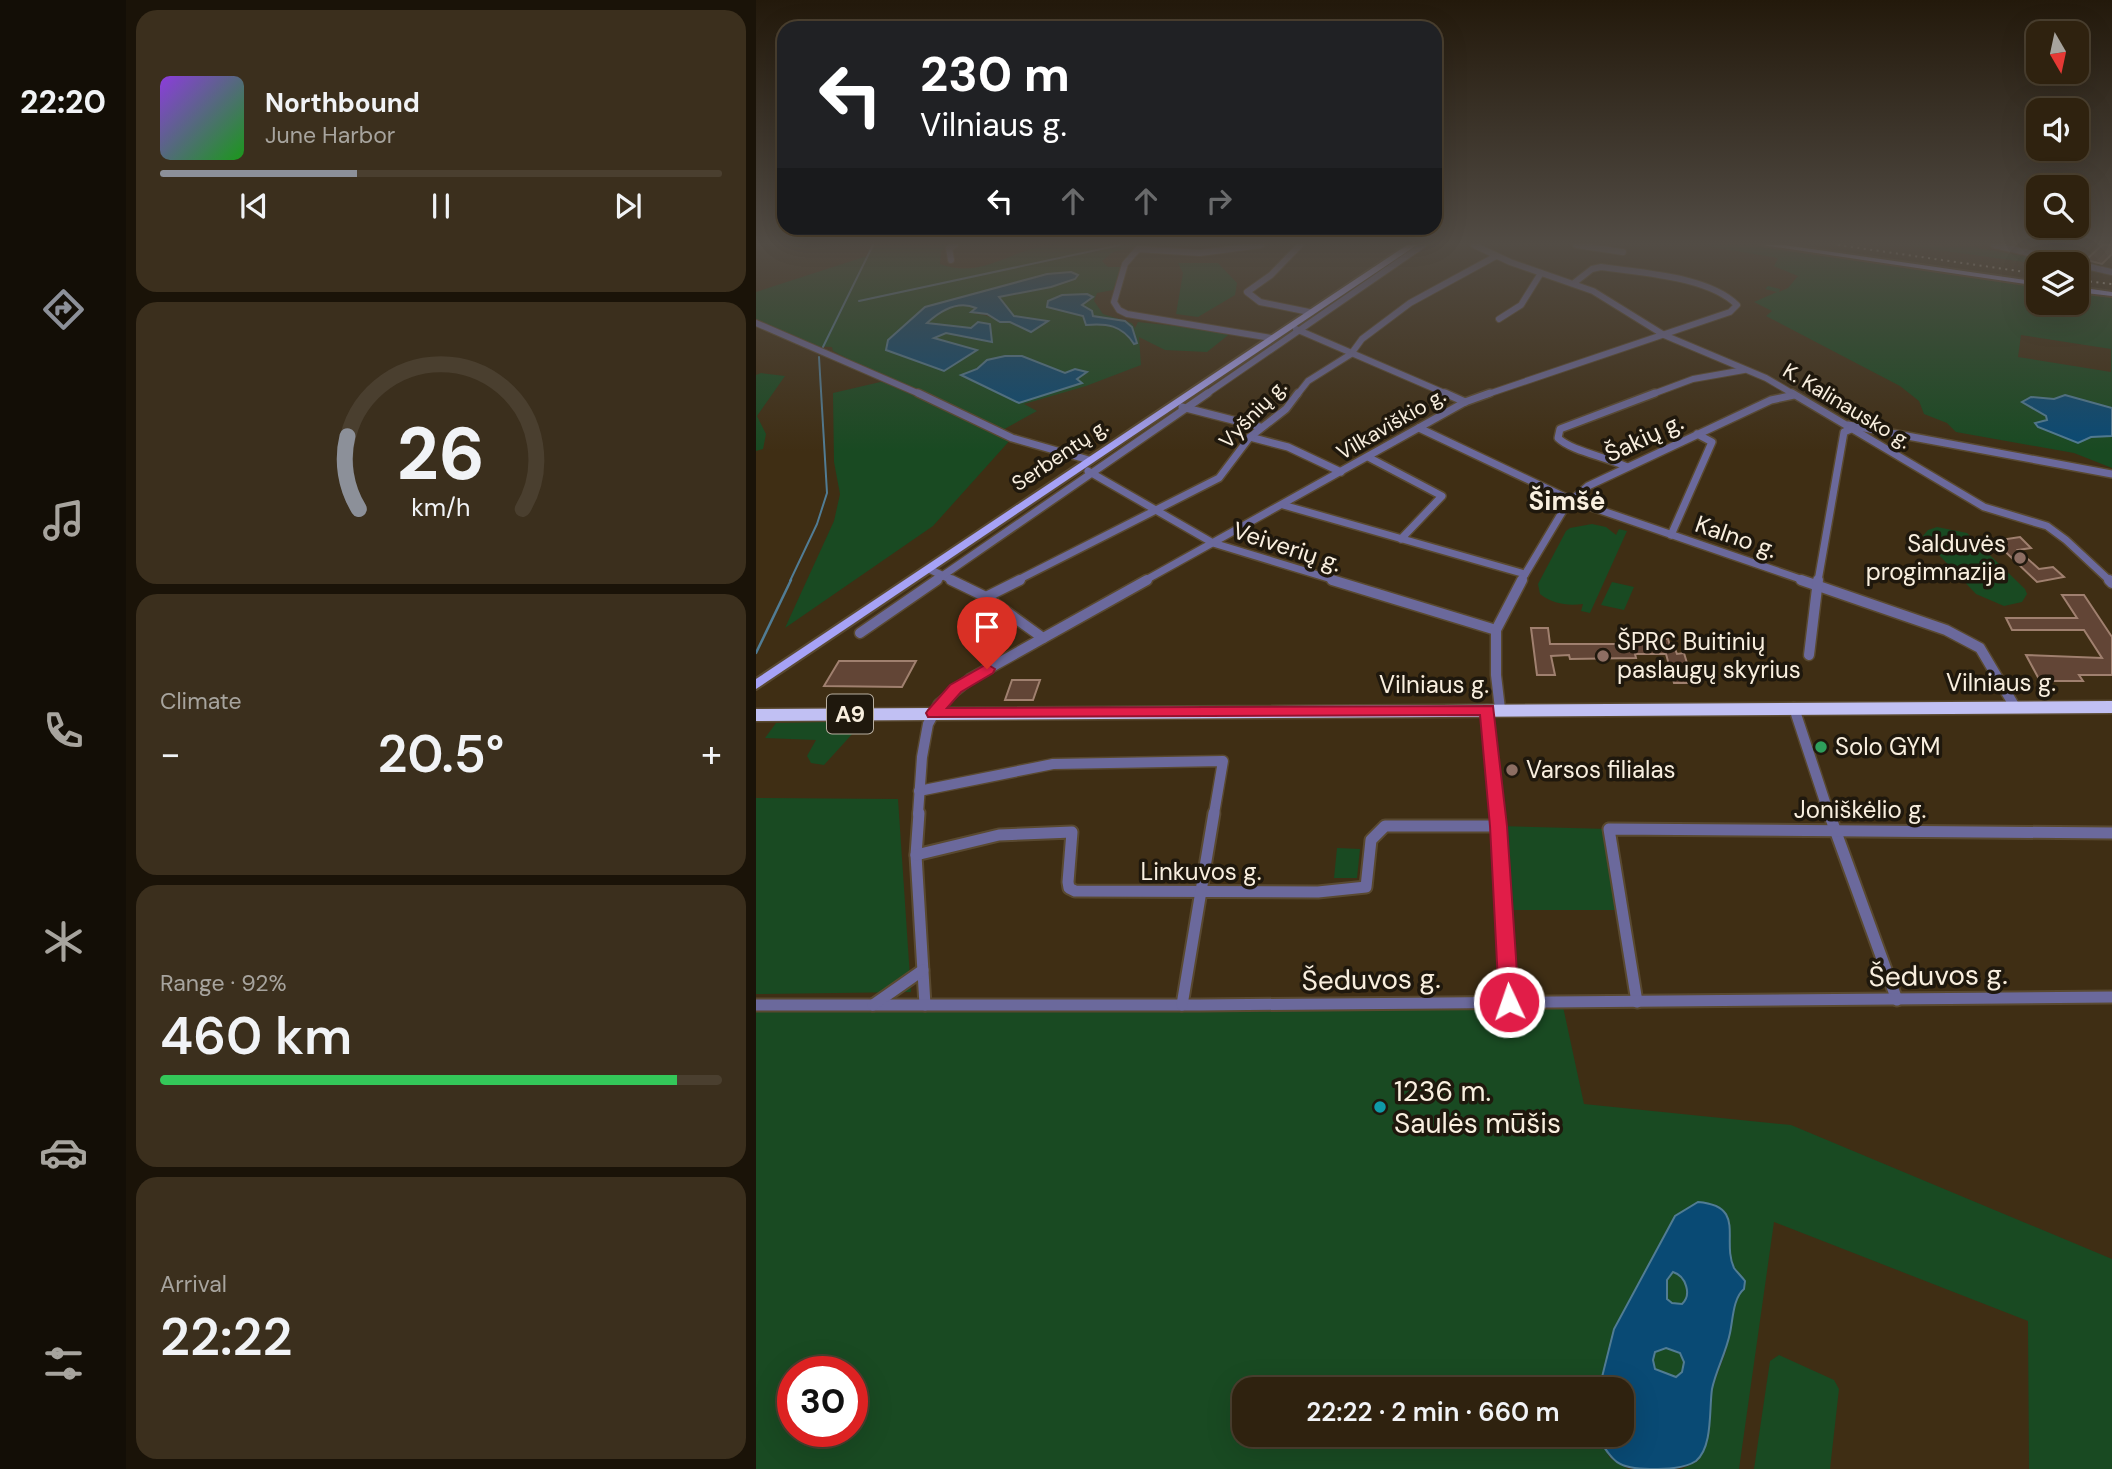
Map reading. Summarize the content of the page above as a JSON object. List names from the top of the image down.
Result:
{
  "streets": {
    "highway": ["Vilniaus g.", "A9"],
    "main road": ["Serbentų g."],
    "street": [
      "K. Kalinausko g.",
      "Vyšnių g.",
      "Vilkaviškio g.",
      "Šakių g.",
      "Kalno g.",
      "Veiverių g.",
      "Joniškėlio g.",
      "Linkuvos g.",
      "Šeduvos g."
    ]
  },
  "crossings": [
    ["K. Kalinausko g.", "Vilkaviškio g."],
    ["K. Kalinausko g.", "Šakių g."],
    ["Vyšnių g.", "Veiverių g."],
    ["Vilkaviškio g.", "Kalno g."],
    ["Vilkaviškio g.", "Veiverių g."],
    ["Vilkaviškio g.", "Vilniaus g."],
    ["Šakių g.", "Kalno g."],
    ["Šakių g.", "Veiverių g."],
    ["Šakių g.", "Vilniaus g."],
    ["Šakių g.", "Linkuvos g."],
    ["Šakių g.", "Šeduvos g."],
    ["Serbentų g.", "Veiverių g."],
    ["Kalno g.", "Vilniaus g."],
    ["Joniškėlio g.", "Šeduvos g."]
  ],
  "districts": ["Šimšė"],
  "places": [
    "Salduvės progimnazija",
    "ŠPRC Buitinių paslaugų skyrius",
    "Solo GYM",
    "Varsos filialas",
    "1236 m. Saulės mūšis"
  ],
  "north": "bottom",
  "page": {
    "tabs": "22:20",
    "turn": ["230 m", "Vilniaus g."],
    "song": ["Northbound", "June Harbor"],
    "tile": [
      "Climate",
      ["Range · 92%", "460 km"],
      ["Arrival", "22:22"]
    ],
    "heat": ["−", "20.5°", "+"],
    "limit": "30",
    "trip": "22:22 · 2 min · 660 m",
    "gauge": ["26", "km/h"]
  }
}
